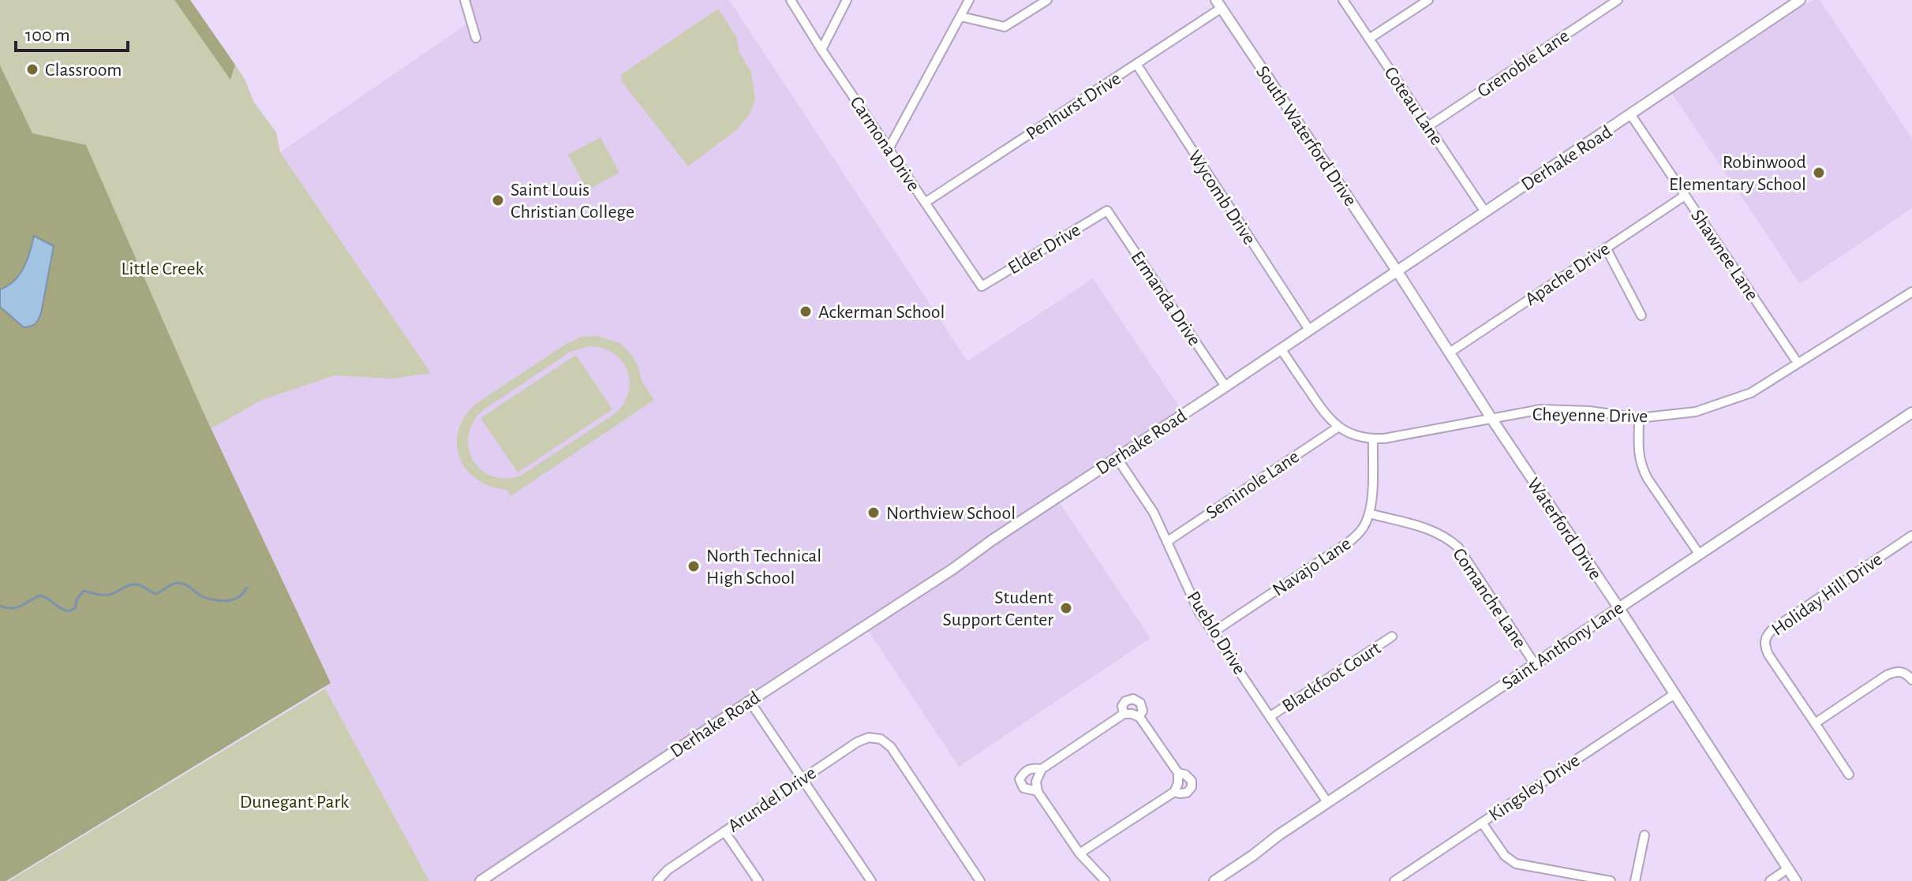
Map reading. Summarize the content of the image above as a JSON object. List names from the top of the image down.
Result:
{
  "streets": {
    "street": [
      "Grenoble Lane",
      "Penhurst Drive",
      "Coteau Lane",
      "South Waterford Drive",
      "Carmona Drive",
      "Derhake Road",
      "Wycomb Drive",
      "Elder Drive",
      "Shawnee Lane",
      "Apache Drive",
      "Ermanda Drive",
      "Cheyenne Drive",
      "Seminole Lane",
      "Waterford Drive",
      "Navajo Lane",
      "Holiday Hill Drive",
      "Comanche Lane",
      "Pueblo Drive",
      "Saint Anthony Lane",
      "Blackfoot Court",
      "Kingsley Drive",
      "Arundel Drive"
    ]
  },
  "crossings": [
    ["Grenoble Lane", "Coteau Lane"],
    ["Penhurst Drive", "South Waterford Drive"],
    ["Penhurst Drive", "Carmona Drive"],
    ["Penhurst Drive", "Wycomb Drive"],
    ["Coteau Lane", "Derhake Road"],
    ["South Waterford Drive", "Derhake Road"],
    ["South Waterford Drive", "Waterford Drive"],
    ["Carmona Drive", "Elder Drive"],
    ["Derhake Road", "Wycomb Drive"],
    ["Derhake Road", "Shawnee Lane"],
    ["Derhake Road", "Ermanda Drive"],
    ["Derhake Road", "Waterford Drive"],
    ["Derhake Road", "Pueblo Drive"],
    ["Elder Drive", "Ermanda Drive"],
    ["Shawnee Lane", "Apache Drive"],
    ["Shawnee Lane", "Cheyenne Drive"],
    ["Apache Drive", "Waterford Drive"],
    ["Cheyenne Drive", "Seminole Lane"],
    ["Cheyenne Drive", "Waterford Drive"],
    ["Cheyenne Drive", "Navajo Lane"],
    ["Seminole Lane", "Pueblo Drive"],
    ["Waterford Drive", "Saint Anthony Lane"],
    ["Waterford Drive", "Kingsley Drive"],
    ["Navajo Lane", "Comanche Lane"],
    ["Navajo Lane", "Pueblo Drive"],
    ["Comanche Lane", "Saint Anthony Lane"],
    ["Pueblo Drive", "Saint Anthony Lane"],
    ["Pueblo Drive", "Blackfoot Court"]
  ],
  "parks": ["Little Creek", "Dunegant Park"],
  "places": [
    "Classroom",
    "Robinwood Elementary School",
    "Saint Louis Christian College",
    "Ackerman School",
    "Northview School",
    "North Technical High School",
    "Student Support Center"
  ],
  "scale_bar": "100 m"
}
